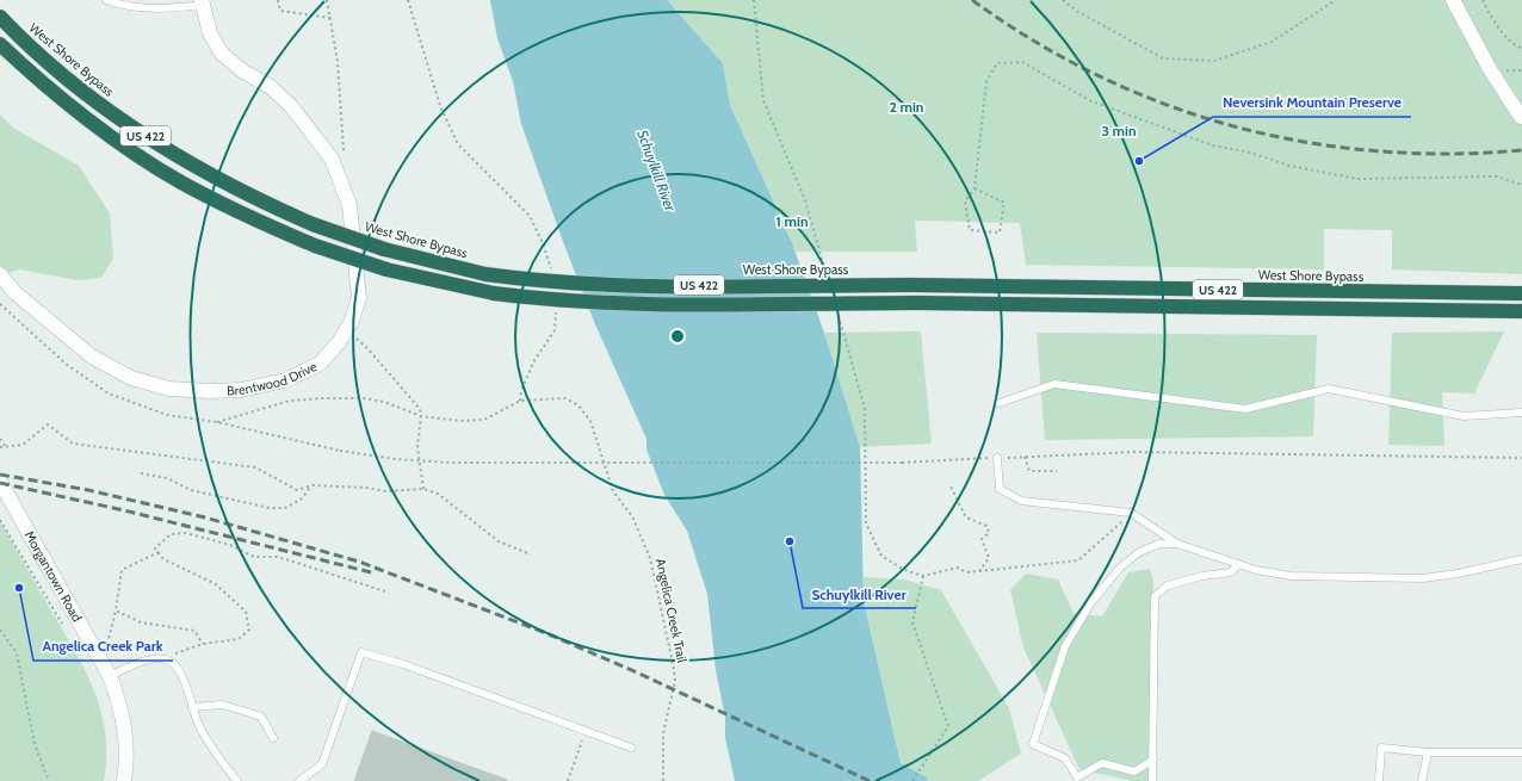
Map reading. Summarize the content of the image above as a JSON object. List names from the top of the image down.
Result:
{
  "streets": {
    "highway": ["West Shore Bypass", "US 422"],
    "street": ["Brentwood Drive", "Morgantown Road"],
    "path": ["Angelica Creek Trail"]
  },
  "water": ["Schuylkill River"],
  "places": ["Neversink Mountain Preserve", "Schuylkill River", "Angelica Creek Park"],
  "rings": ["2 min", "3 min", "1 min"]
}
